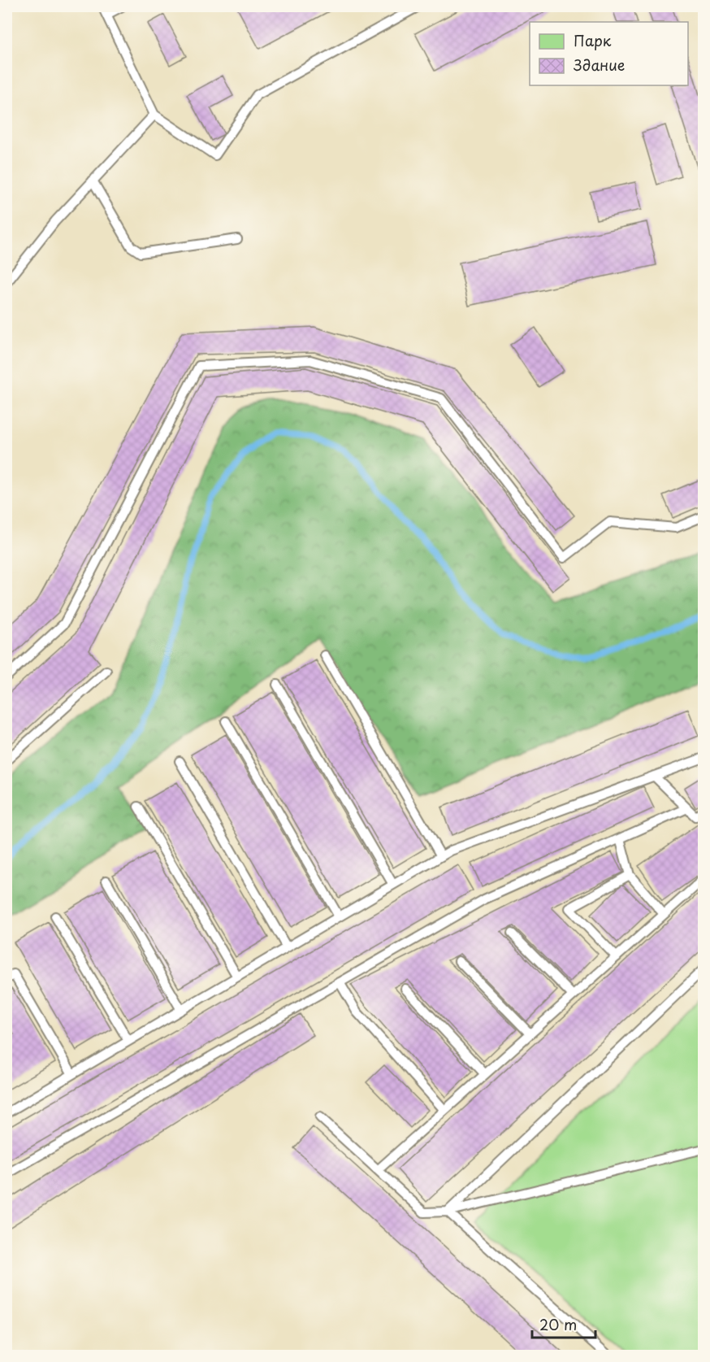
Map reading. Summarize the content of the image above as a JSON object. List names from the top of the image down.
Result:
{
  "legend": ["Парк", "Здание"],
  "scale_bar": "20 m"
}
